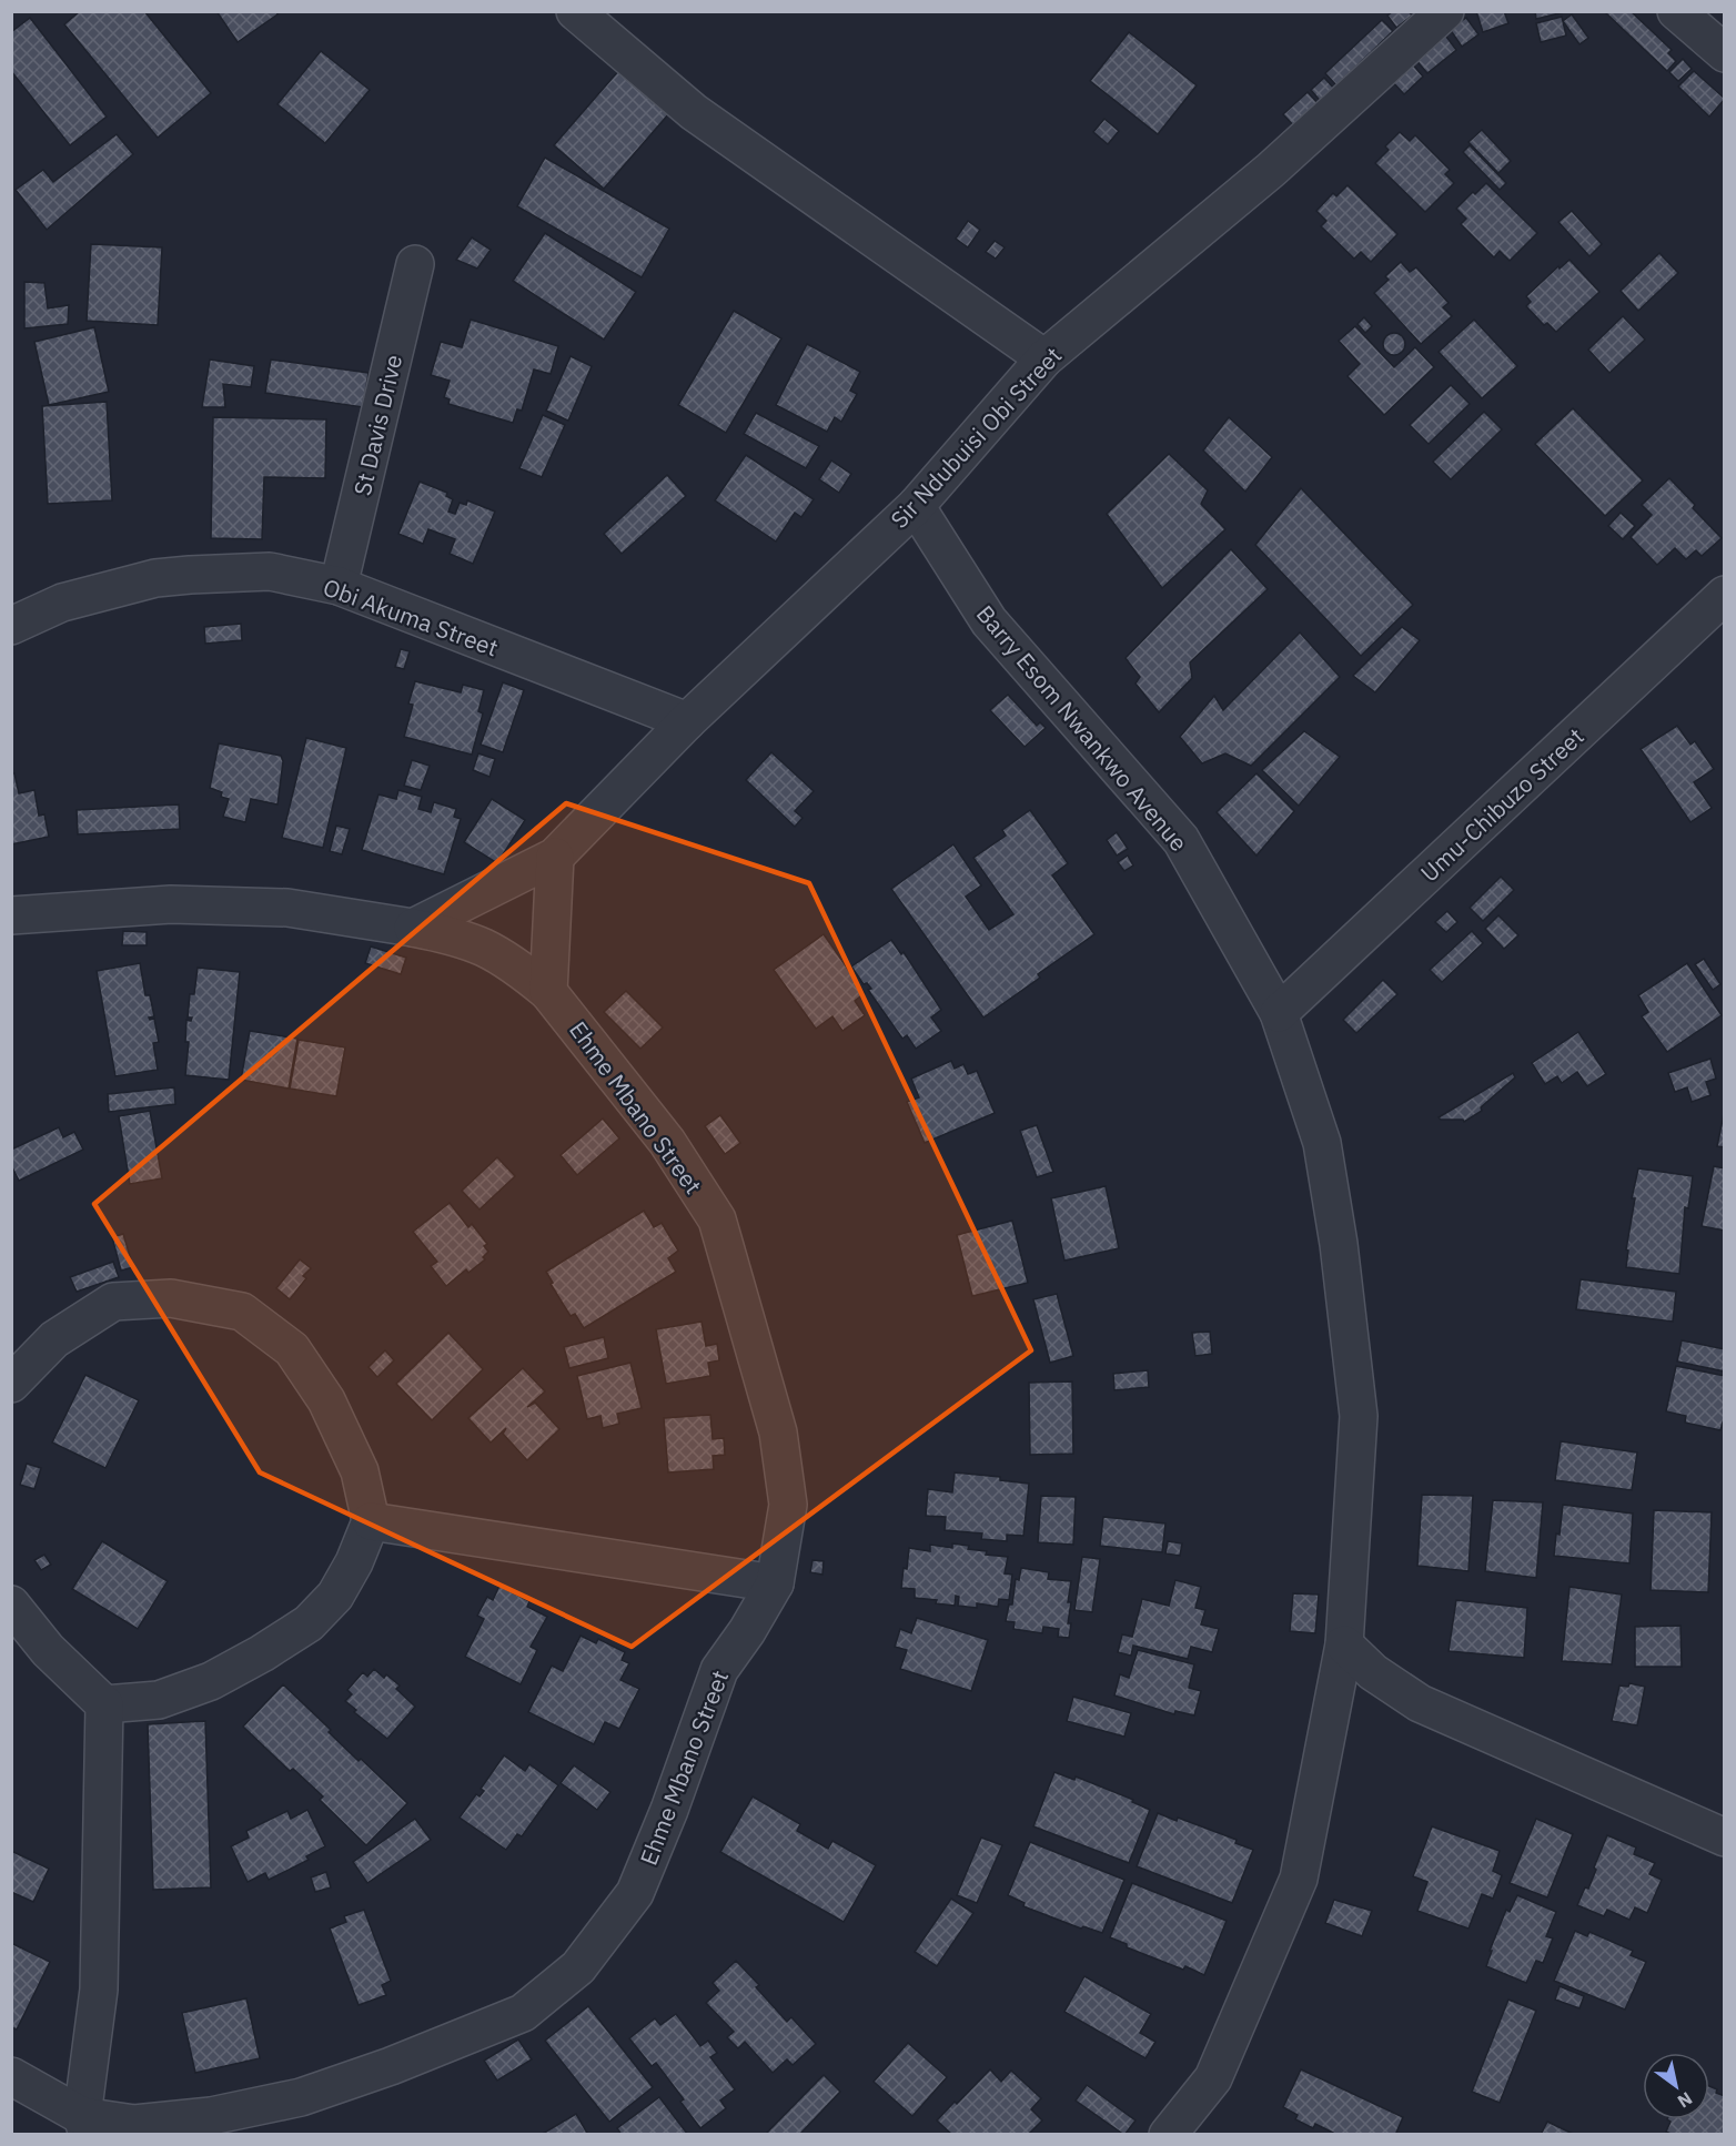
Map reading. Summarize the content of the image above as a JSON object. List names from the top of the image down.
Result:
{
  "streets": {
    "street": [
      "St Davis Drive",
      "Sir Ndubuisi Obi Street",
      "Obi Akuma Street",
      "Barry Esom Nwankwo Avenue",
      "Umu-Chibuzo Street",
      "Ehme Mbano Street"
    ]
  },
  "crossings": [
    ["St Davis Drive", "Obi Akuma Street"],
    ["Sir Ndubuisi Obi Street", "Obi Akuma Street"],
    ["Sir Ndubuisi Obi Street", "Barry Esom Nwankwo Avenue"],
    ["Sir Ndubuisi Obi Street", "Ehme Mbano Street"],
    ["Barry Esom Nwankwo Avenue", "Umu-Chibuzo Street"]
  ],
  "north": "bottom right"
}
